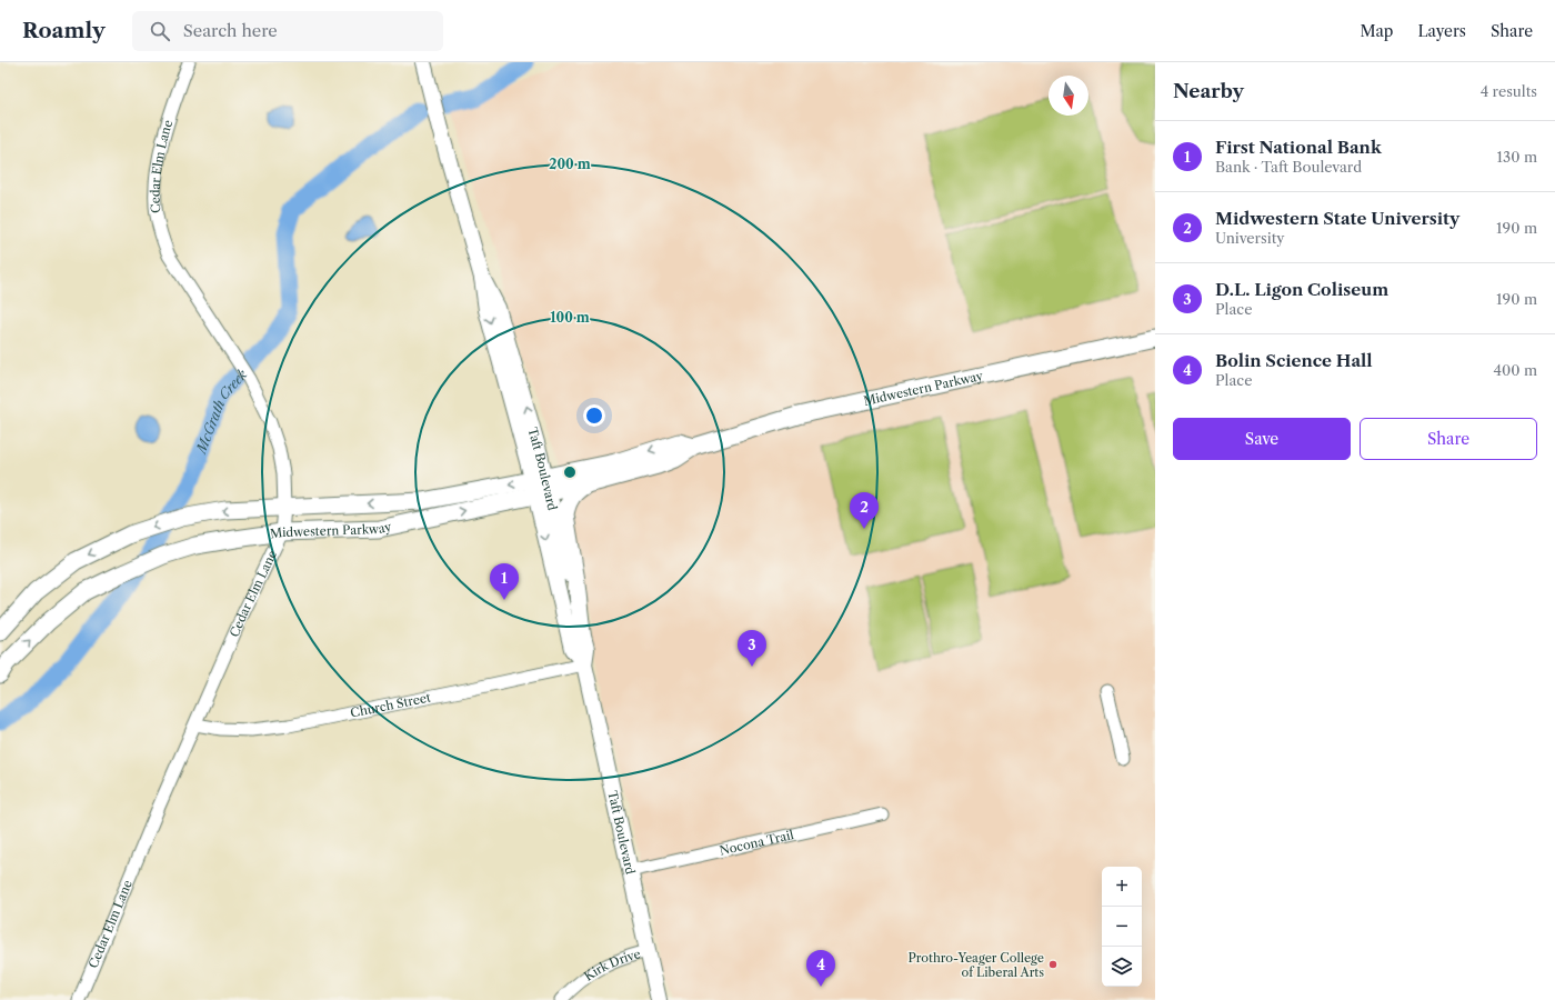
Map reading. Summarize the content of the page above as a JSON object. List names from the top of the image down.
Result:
{
  "streets": {
    "main road": ["Midwestern Parkway"],
    "street": [
      "Cedar Elm Lane",
      "Taft Boulevard",
      "Church Street",
      "Nocona Trail",
      "Kirk Drive"
    ]
  },
  "crossings": [
    ["Cedar Elm Lane", "Midwestern Parkway"],
    ["Cedar Elm Lane", "Church Street"],
    ["Midwestern Parkway", "Taft Boulevard"],
    ["Taft Boulevard", "Church Street"],
    ["Taft Boulevard", "Nocona Trail"],
    ["Taft Boulevard", "Kirk Drive"]
  ],
  "water": ["McGrath Creek"],
  "places": ["Prothro-Yeager College of Liberal Arts"],
  "north": "bottom",
  "page": {
    "header": "Roamly",
    "search": "Search here",
    "nav": ["Map", "Layers", "Share"],
    "heading": ["Nearby", "4 results"],
    "list": [
      {
        "mark": "1",
        "name": "First National Bank",
        "note": "Bank · Taft Boulevard",
        "value": "130 m"
      },
      {
        "mark": "2",
        "name": "Midwestern State University",
        "note": "University",
        "value": "190 m"
      },
      {
        "mark": "3",
        "name": "D.L. Ligon Coliseum",
        "note": "Place",
        "value": "190 m"
      },
      {
        "mark": "4",
        "name": "Bolin Science Hall",
        "note": "Place",
        "value": "400 m"
      }
    ],
    "buttons": ["Save", "Share"],
    "pins": [
      "2",
      "1",
      "3",
      "4"
    ],
    "map_buttons": ["+", "−"]
  },
  "rings": ["200 m", "100 m"]
}
